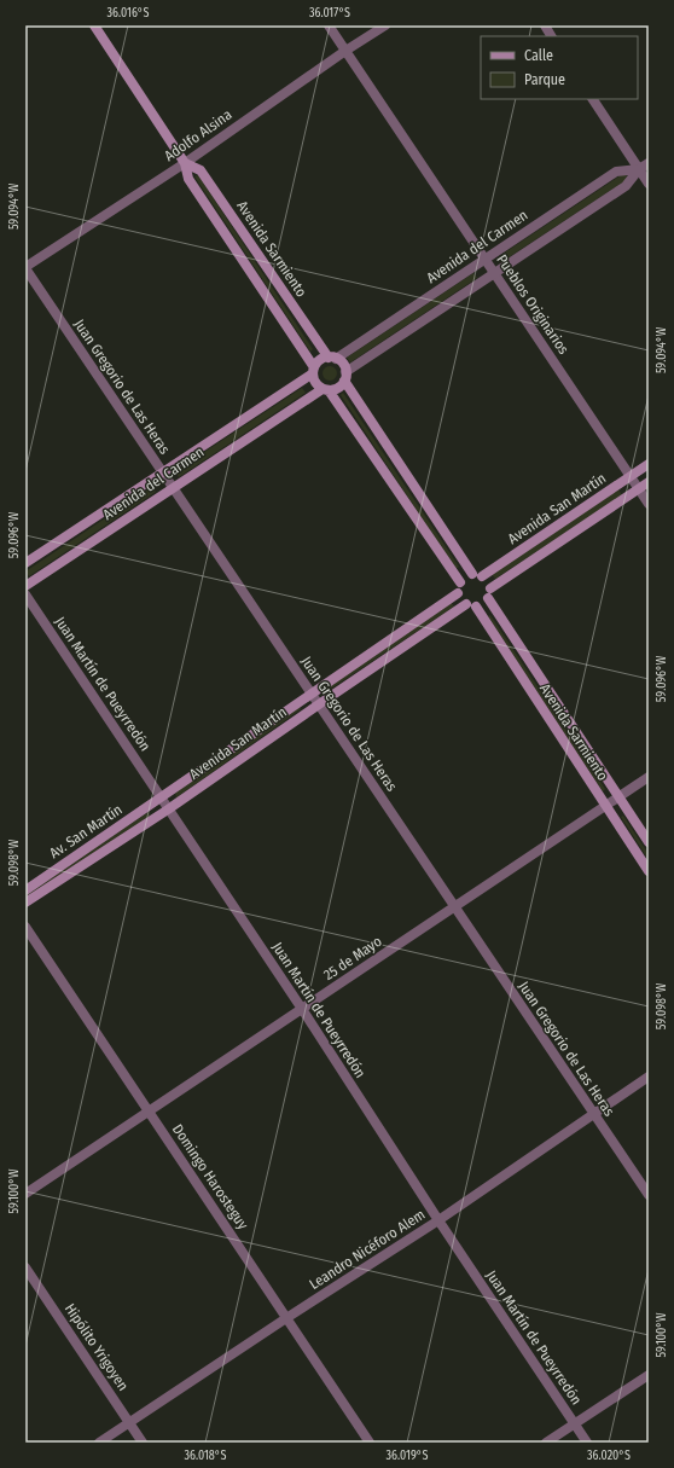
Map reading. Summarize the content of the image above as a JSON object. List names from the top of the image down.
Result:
{
  "streets": {
    "main road": [
      "Avenida del Carmen",
      "Avenida Sarmiento",
      "Avenida San Martín",
      "Av. San Martín"
    ],
    "street": [
      "Adolfo Alsina",
      "Pueblos Originarios",
      "Juan Gregorio de Las Heras",
      "Juan Martín de Pueyrredón",
      "25 de Mayo",
      "Domingo Harosteguy",
      "Leandro Nicéforo Alem",
      "Hipólito Yrigoyen"
    ]
  },
  "crossings": [
    ["Adolfo Alsina", "Avenida Sarmiento"],
    ["Adolfo Alsina", "Pueblos Originarios"],
    ["Adolfo Alsina", "Juan Gregorio de Las Heras"],
    ["Avenida del Carmen", "Avenida Sarmiento"],
    ["Avenida del Carmen", "Pueblos Originarios"],
    ["Avenida del Carmen", "Juan Gregorio de Las Heras"],
    ["Avenida Sarmiento", "Avenida San Martín"],
    ["Avenida Sarmiento", "25 de Mayo"],
    ["Pueblos Originarios", "Avenida San Martín"],
    ["Juan Gregorio de Las Heras", "Avenida San Martín"],
    ["Juan Gregorio de Las Heras", "25 de Mayo"],
    ["Juan Gregorio de Las Heras", "Leandro Nicéforo Alem"],
    ["Avenida San Martín", "Juan Martín de Pueyrredón"],
    ["Avenida San Martín", "Av. San Martín"],
    ["Juan Martín de Pueyrredón", "Av. San Martín"],
    ["Juan Martín de Pueyrredón", "25 de Mayo"],
    ["Juan Martín de Pueyrredón", "Leandro Nicéforo Alem"],
    ["25 de Mayo", "Domingo Harosteguy"],
    ["Domingo Harosteguy", "Leandro Nicéforo Alem"],
    ["Leandro Nicéforo Alem", "Hipólito Yrigoyen"]
  ],
  "legend": ["Calle", "Parque"],
  "coordinates": [
    "36.016°S",
    "36.017°S",
    "59.094°W",
    "59.096°W",
    "59.098°W",
    "59.100°W",
    "36.018°S",
    "36.019°S",
    "36.020°S"
  ]
}
